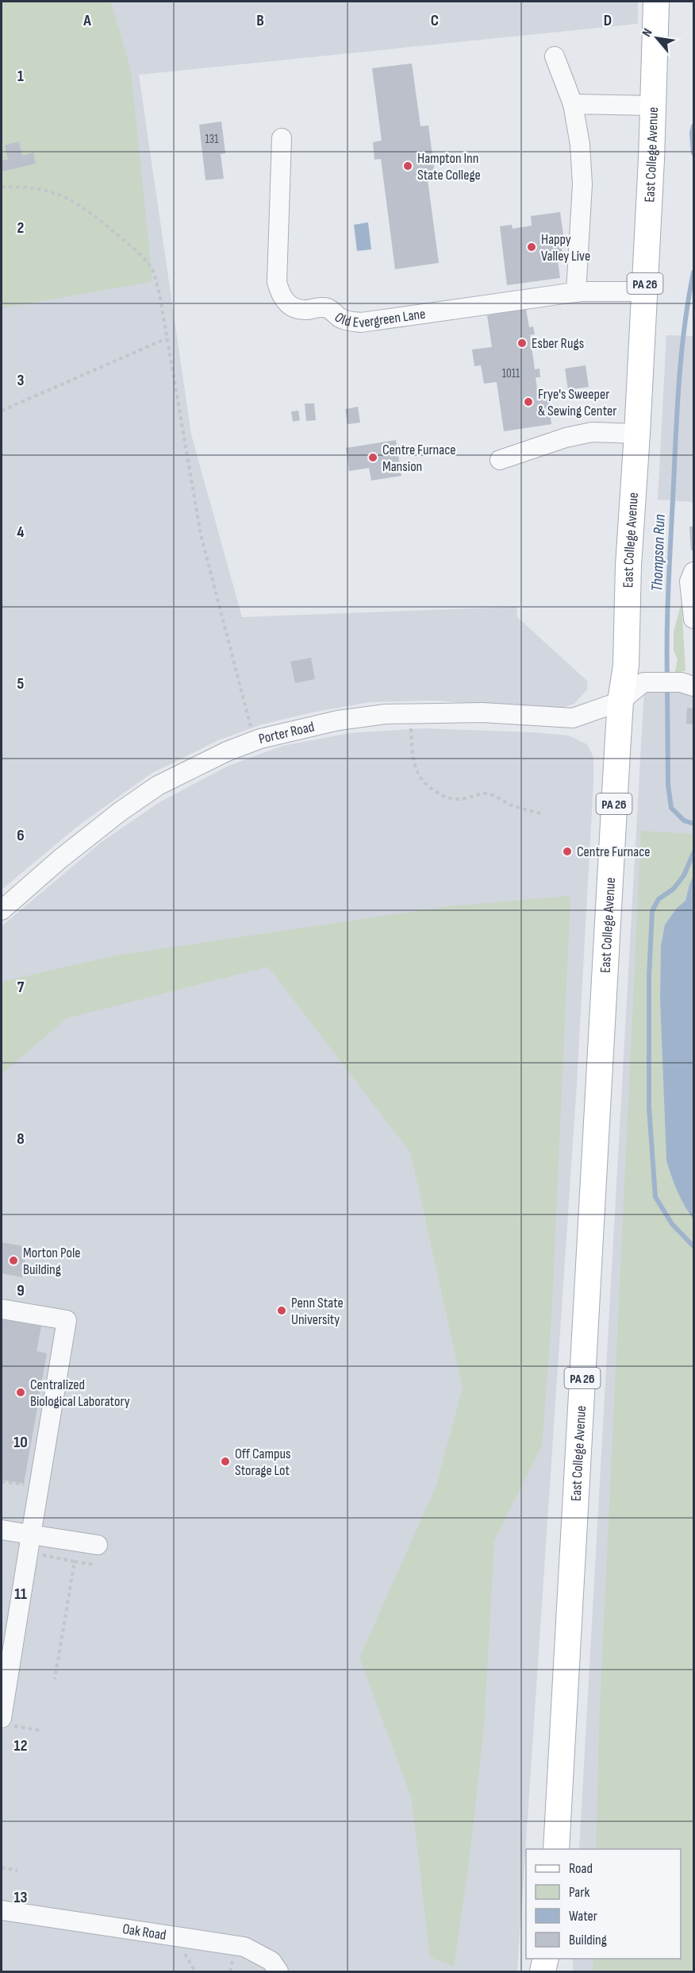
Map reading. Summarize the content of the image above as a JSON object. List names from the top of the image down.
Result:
{
  "streets": {
    "main road": ["East College Avenue", "PA 26"],
    "street": ["Old Evergreen Lane", "Porter Road", "Oak Road"]
  },
  "crossings": [
    ["East College Avenue", "Old Evergreen Lane"],
    ["East College Avenue", "Porter Road"]
  ],
  "water": ["Thompson Run"],
  "places": [
    "Hampton Inn State College",
    "Happy Valley Live",
    "Esber Rugs",
    "Frye's Sweeper & Sewing Center",
    "Centre Furnace Mansion",
    "Centre Furnace",
    "Morton Pole Building",
    "Penn State University",
    "Centralized Biological Laboratory",
    "Off Campus Storage Lot"
  ],
  "house_numbers": ["131", "1011"],
  "legend": [
    "Road",
    "Park",
    "Water",
    "Building"
  ],
  "north": "top left",
  "grid": {
    "columns": [
      "A",
      "B",
      "C",
      "D"
    ],
    "rows": [
      "1",
      "2",
      "3",
      "4",
      "5",
      "6",
      "7",
      "8",
      "9",
      "10",
      "11",
      "12",
      "13"
    ]
  }
}
